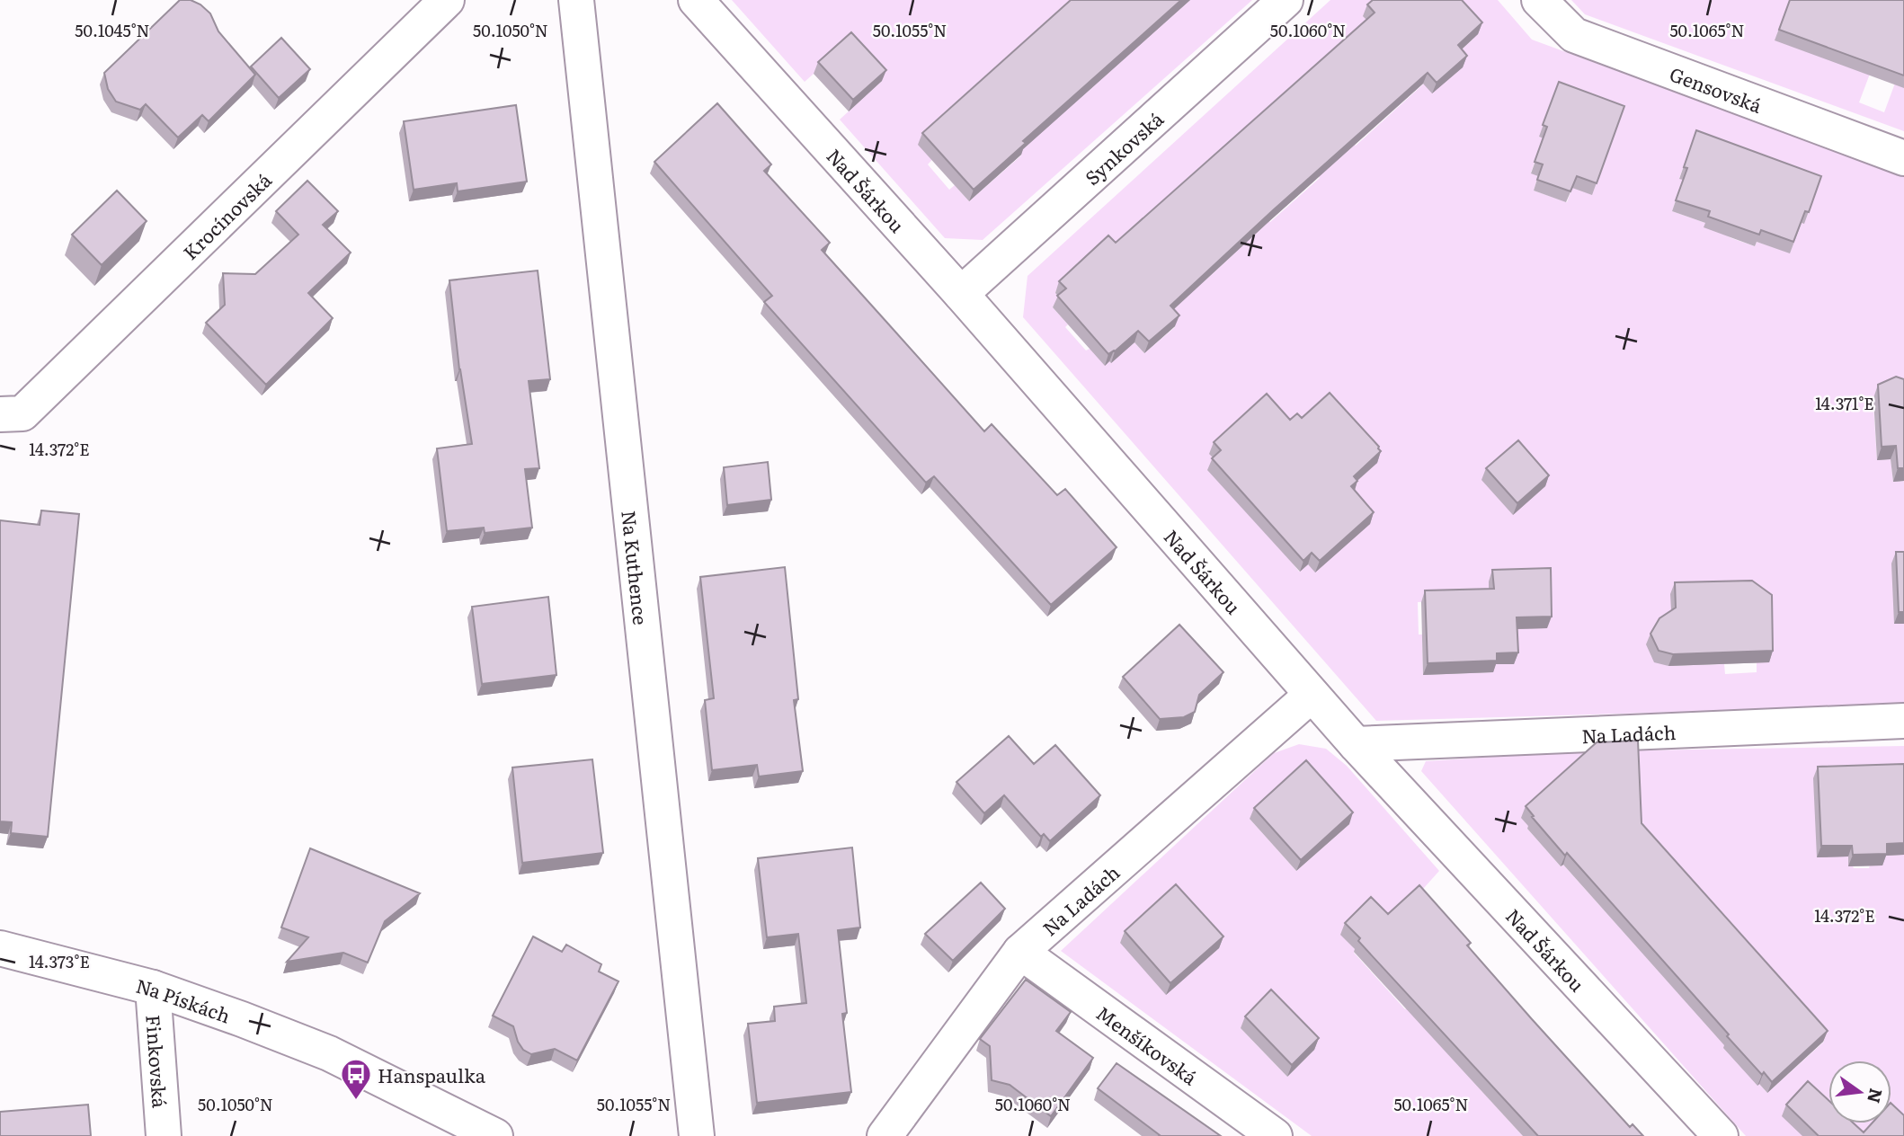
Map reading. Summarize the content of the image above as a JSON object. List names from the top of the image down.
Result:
{
  "streets": {
    "street": [
      "Gensovská",
      "Synkovská",
      "Nad Šárkou",
      "Krocínovská",
      "Na Kuthence",
      "Na Ladách",
      "Na Pískách",
      "Menšíkovská",
      "Finkovská"
    ]
  },
  "crossings": [
    ["Synkovská", "Nad Šárkou"],
    ["Nad Šárkou", "Na Ladách"],
    ["Na Ladách", "Menšíkovská"],
    ["Na Pískách", "Finkovská"]
  ],
  "places": {
    "bus stop": ["Hanspaulka"]
  },
  "north": "right",
  "coordinates": [
    "50.1045°N",
    "50.1050°N",
    "50.1055°N",
    "50.1060°N",
    "50.1065°N",
    "14.371°E",
    "14.372°E",
    "14.373°E"
  ]
}
